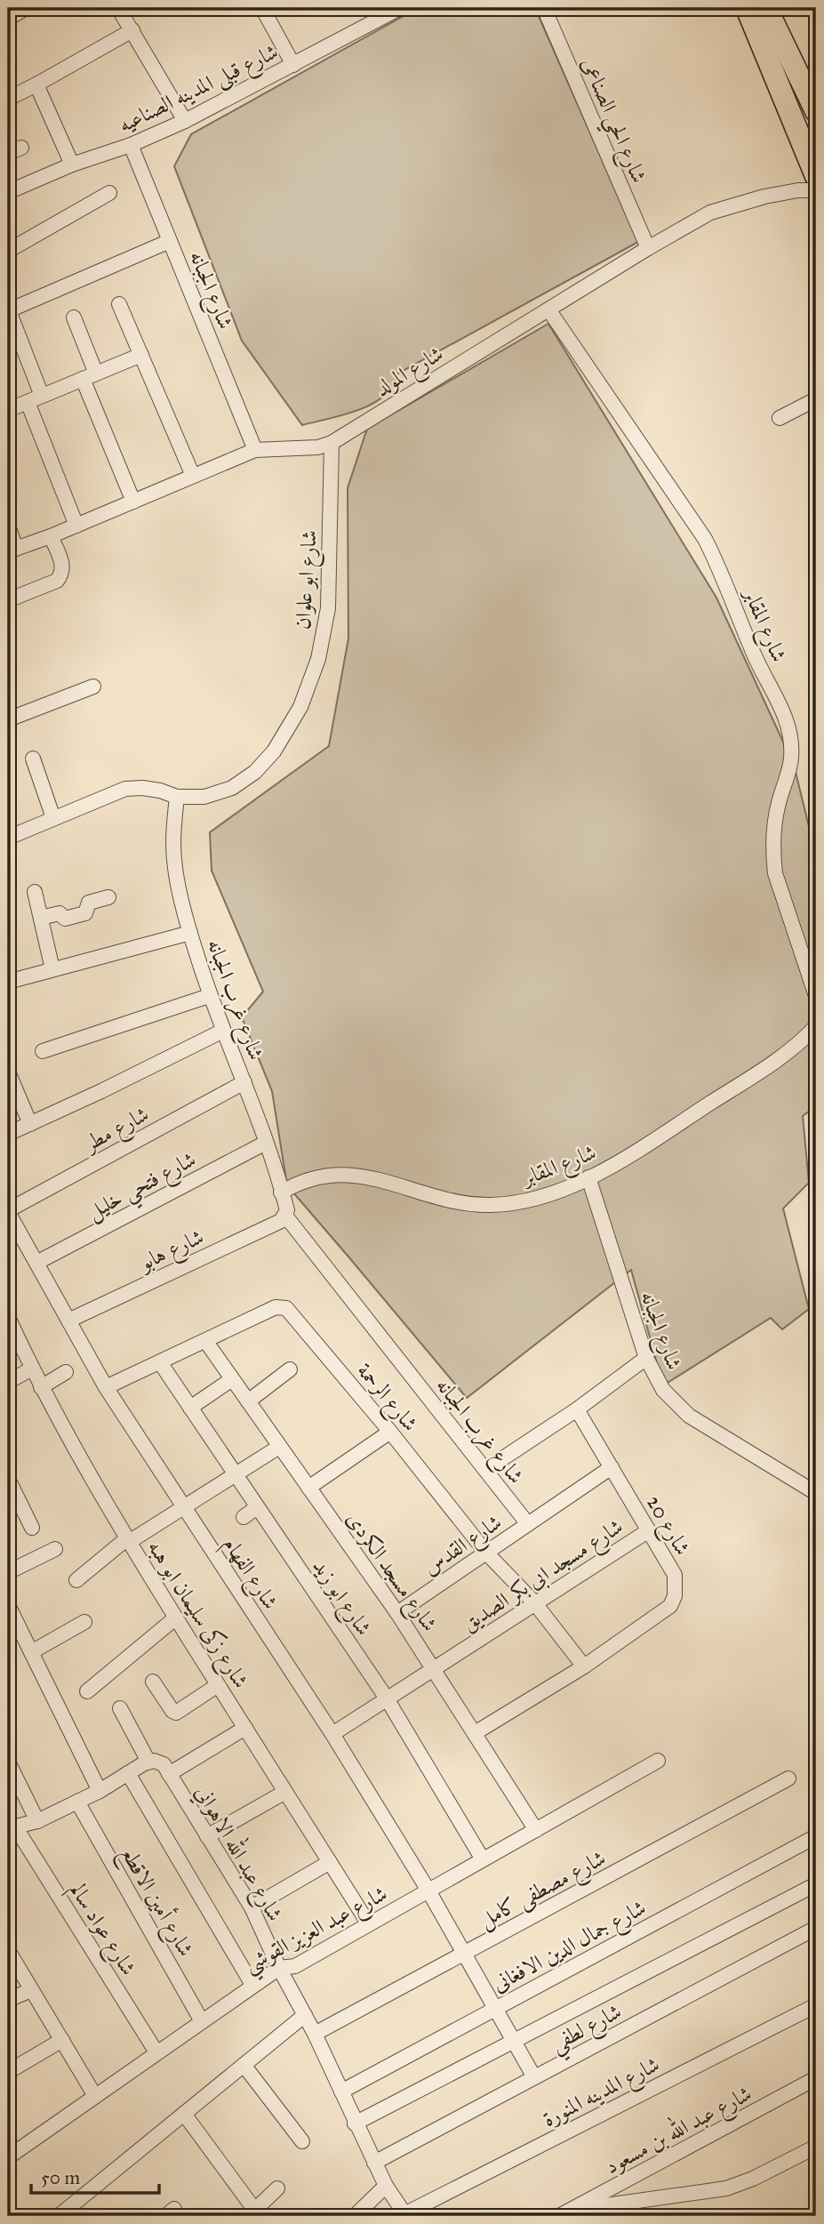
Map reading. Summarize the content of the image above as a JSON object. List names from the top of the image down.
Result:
{
  "streets": {
    "street": [
      "شارع قبلى المدينه الصناعيه",
      "شارع الحي الصناعى",
      "شارع الجبانه",
      "شارع المولد",
      "شارع ابو علوان",
      "شارع المقابر",
      "شارع غرب الجبانه",
      "شارع مطر",
      "شارع فتحي خليل",
      "شارع هابو",
      "شارع الرحمة",
      "شارع 20",
      "شارع القدس",
      "شارع مسجد الكردى",
      "شارع الفهام",
      "شارع مسجد ابى بكر الصديق",
      "شارع ابو زيد",
      "شارع زكى سليمان ابو هبه",
      "شارع عبد الله الاهواني",
      "شارع مصطفى كامل",
      "شارع أمين الاقطع",
      "شارع عواد سالم",
      "شارع عبد العزيز القوشي",
      "شارع جمال الدين الافغانى",
      "شارع لطفي",
      "شارع المدينه المنورة",
      "شارع عبد الله بن مسعود"
    ]
  },
  "crossings": [
    ["شارع قبلى المدينه الصناعيه", "شارع الجبانه"],
    ["شارع الحي الصناعى", "شارع المولد"],
    ["شارع الجبانه", "شارع المولد"],
    ["شارع الجبانه", "شارع المقابر"],
    ["شارع المولد", "شارع ابو علوان"],
    ["شارع المولد", "شارع المقابر"],
    ["شارع ابو علوان", "شارع غرب الجبانه"],
    ["شارع المقابر", "شارع غرب الجبانه"],
    ["شارع غرب الجبانه", "شارع مطر"],
    ["شارع غرب الجبانه", "شارع فتحي خليل"],
    ["شارع غرب الجبانه", "شارع هابو"],
    ["شارع غرب الجبانه", "شارع القدس"],
    ["شارع مطر", "شارع الفهام"],
    ["شارع فتحي خليل", "شارع الفهام"],
    ["شارع هابو", "شارع الفهام"],
    ["شارع الرحمة", "شارع 20"],
    ["شارع الرحمة", "شارع القدس"],
    ["شارع الرحمة", "شارع مسجد الكردى"],
    ["شارع الرحمة", "شارع الفهام"],
    ["شارع الرحمة", "شارع مسجد ابى بكر الصديق"],
    ["شارع الرحمة", "شارع ابو زيد"],
    ["شارع 20", "شارع القدس"],
    ["شارع 20", "شارع مسجد الكردى"],
    ["شارع 20", "شارع مسجد ابى بكر الصديق"],
    ["شارع القدس", "شارع مسجد الكردى"],
    ["شارع مسجد الكردى", "شارع مسجد ابى بكر الصديق"],
    ["شارع مسجد الكردى", "شارع عبد العزيز القوشي"],
    ["شارع الفهام", "شارع مسجد ابى بكر الصديق"],
    ["شارع الفهام", "شارع مصطفى كامل"],
    ["شارع الفهام", "شارع عبد العزيز القوشي"],
    ["شارع الفهام", "شارع جمال الدين الافغانى"],
    ["شارع الفهام", "شارع لطفي"],
    ["شارع مسجد ابى بكر الصديق", "شارع ابو زيد"],
    ["شارع ابو زيد", "شارع عبد العزيز القوشي"],
    ["شارع زكى سليمان ابو هبه", "شارع عبد العزيز القوشي"],
    ["شارع عبد الله الاهواني", "شارع مصطفى كامل"],
    ["شارع عبد الله الاهواني", "شارع عبد العزيز القوشي"],
    ["شارع عبد الله الاهواني", "شارع جمال الدين الافغانى"],
    ["شارع عبد الله الاهواني", "شارع لطفي"],
    ["شارع عبد الله الاهواني", "شارع المدينه المنورة"],
    ["شارع أمين الاقطع", "شارع عبد العزيز القوشي"],
    ["شارع عواد سالم", "شارع عبد العزيز القوشي"]
  ],
  "scale_bar": "50 m"
}
